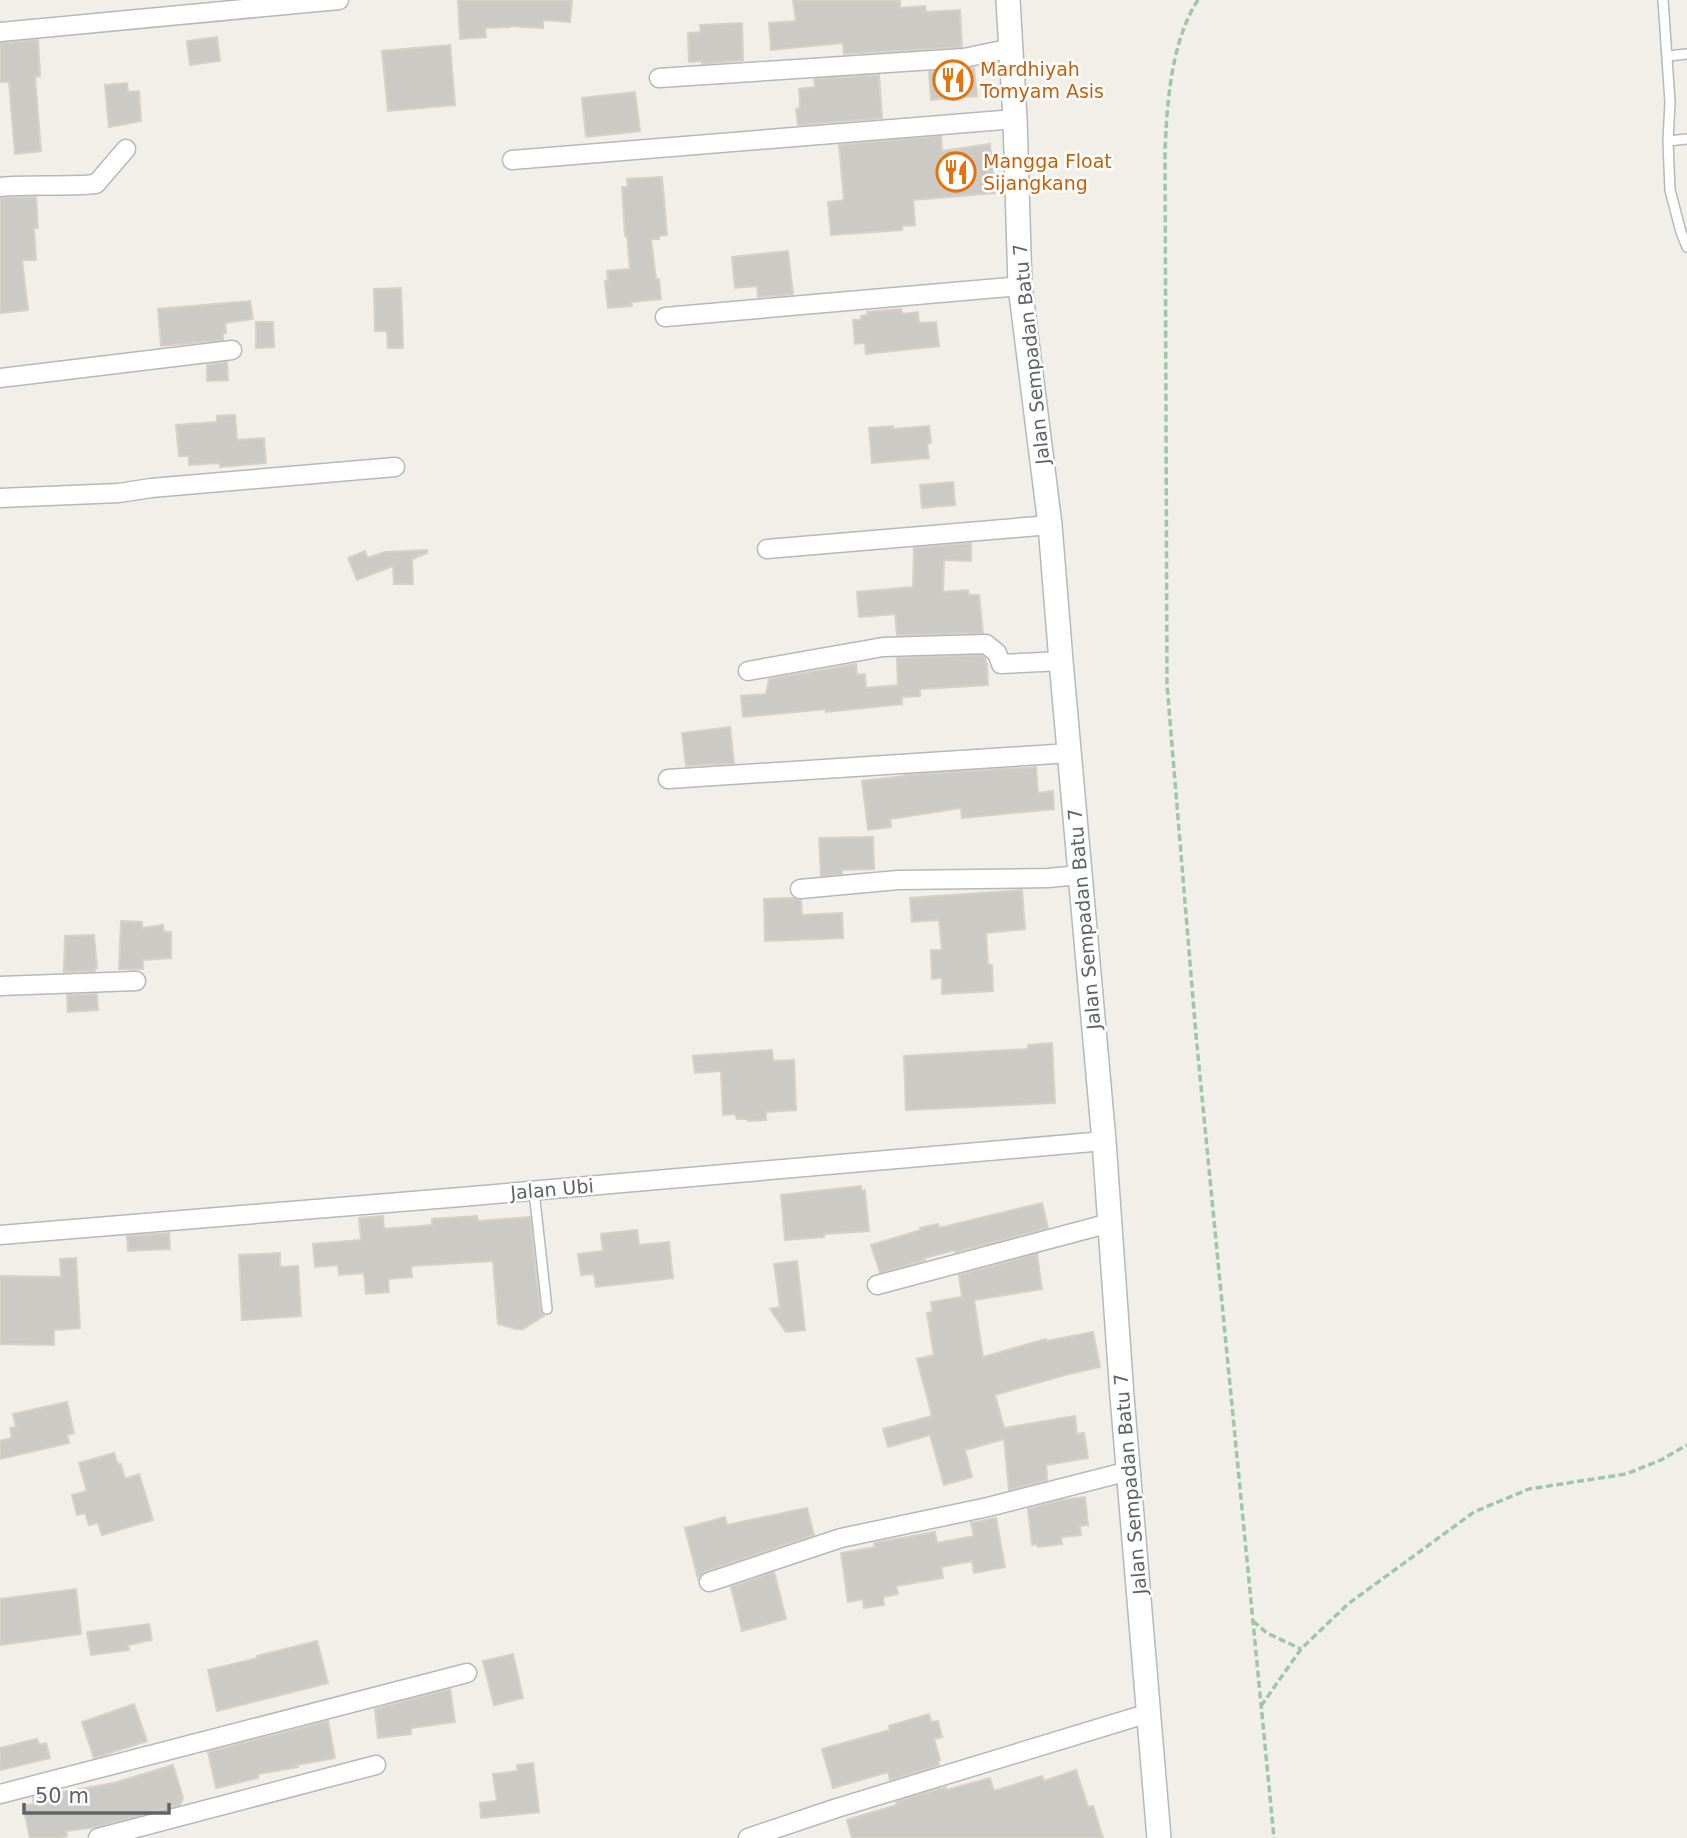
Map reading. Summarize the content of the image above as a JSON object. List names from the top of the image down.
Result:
{
  "streets": {
    "street": ["Jalan Sempadan Batu 7", "Jalan Ubi"]
  },
  "crossings": [
    ["Jalan Sempadan Batu 7", "Jalan Ubi"]
  ],
  "places": {
    "restaurant": ["Mardhiyah Tomyam Asis", "Mangga Float Sijangkang"]
  },
  "scale_bar": "50 m"
}
